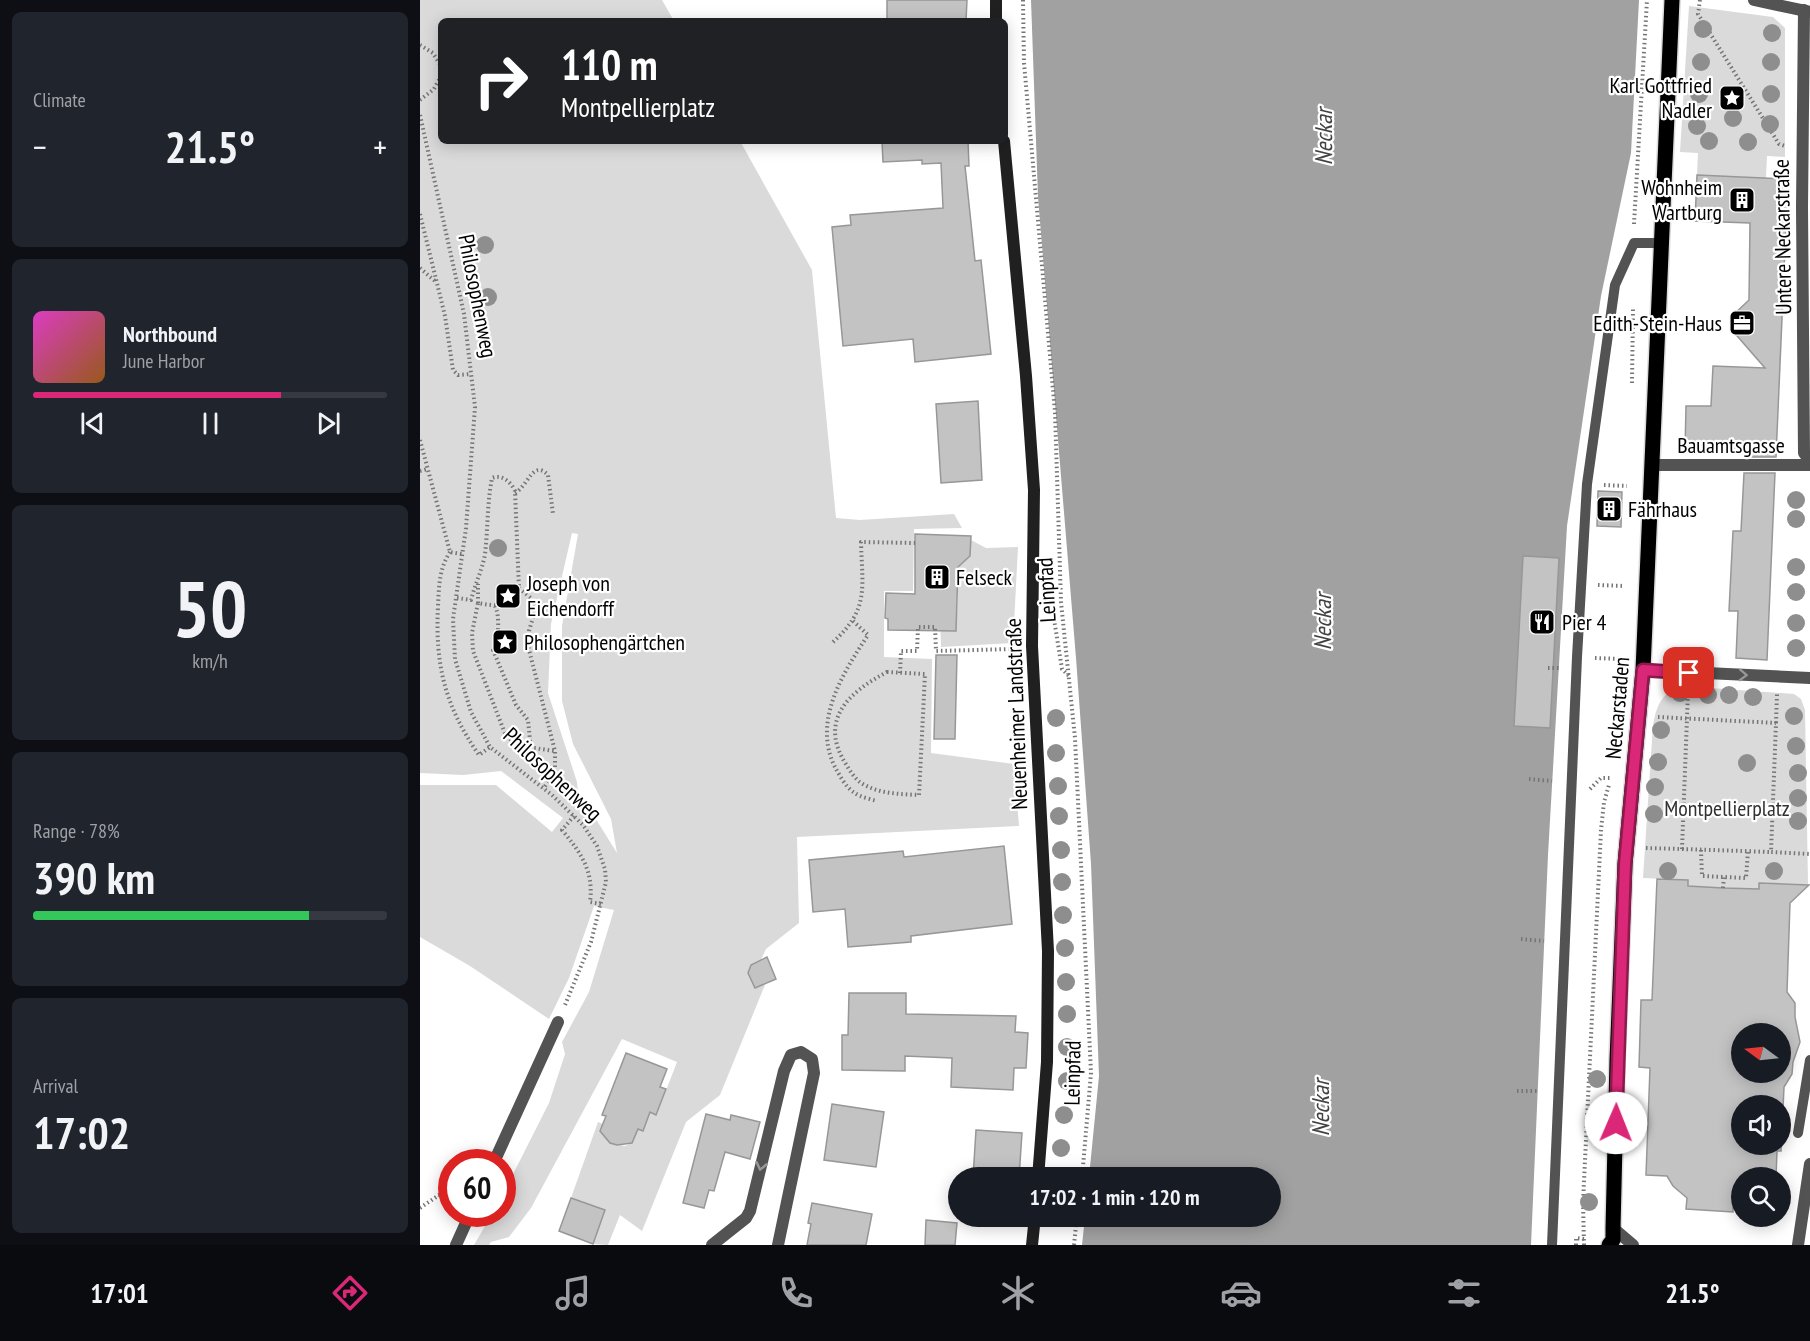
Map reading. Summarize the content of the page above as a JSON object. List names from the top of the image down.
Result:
{
  "streets": {
    "main road": ["Neckarstaden", "Neuenheimer Landstraße"],
    "street": ["Untere Neckarstraße", "Bauamtsgasse"],
    "path": ["Philosophenweg", "Leinpfad"]
  },
  "crossings": [
    ["Untere Neckarstraße", "Bauamtsgasse"],
    ["Bauamtsgasse", "Neckarstaden"]
  ],
  "water": ["Neckar"],
  "parks": ["Montpellierplatz"],
  "places": {
    "place": ["Karl Gottfried Nadler", "Joseph von Eichendorff", "Philosophengärtchen"],
    "building": ["Wohnheim Wartburg", "Fährhaus", "Felseck"],
    "office": ["Edith-Stein-Haus"],
    "restaurant": ["Pier 4"]
  },
  "north": "left",
  "page": {
    "tile": [
      "Climate",
      ["50", "km/h"],
      ["Range · 78%", "390 km"],
      ["Arrival", "17:02"]
    ],
    "turn": ["110 m", "Montpellierplatz"],
    "heat": ["−", "21.5°", "+"],
    "song": ["Northbound", "June Harbor"],
    "limit": "60",
    "trip": "17:02 · 1 min · 120 m",
    "tabs": ["17:01", "21.5°"]
  }
}
